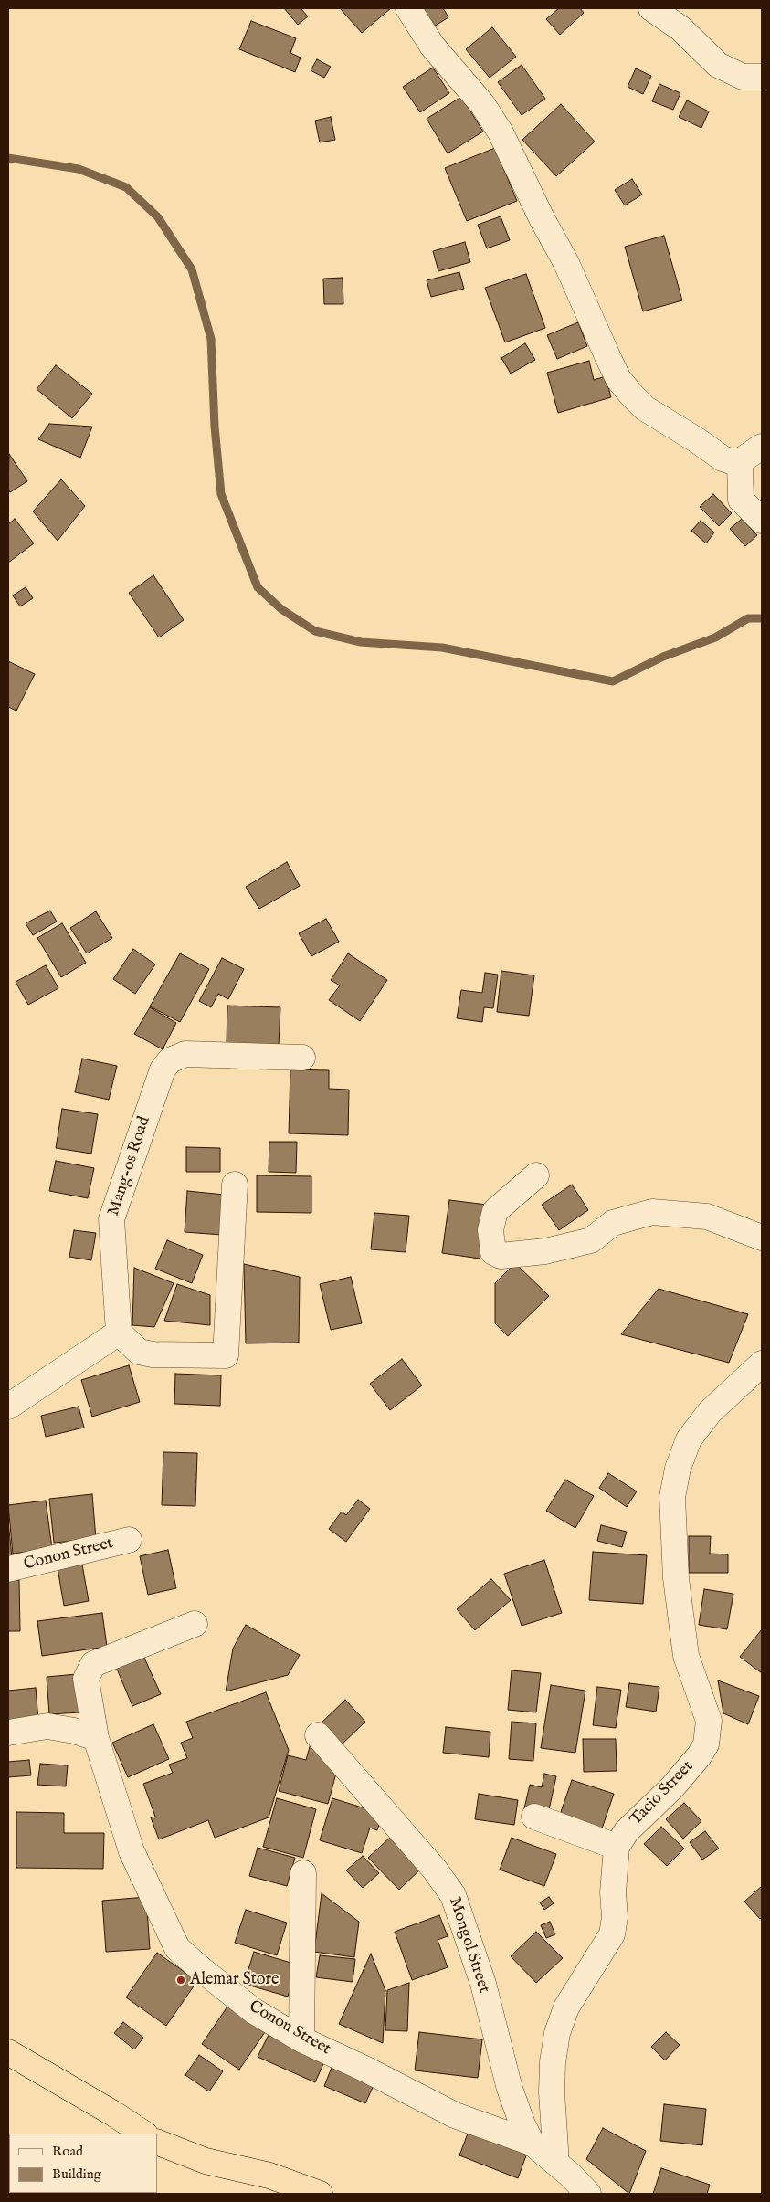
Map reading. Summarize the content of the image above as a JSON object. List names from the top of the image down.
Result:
{
  "streets": {
    "street": [
      "Mang-os Road",
      "Conon Street",
      "Tacio Street",
      "Mongol Street"
    ]
  },
  "crossings": [
    ["Conon Street", "Tacio Street"],
    ["Conon Street", "Mongol Street"]
  ],
  "places": ["Alemar Store"],
  "legend": ["Road", "Building"]
}
